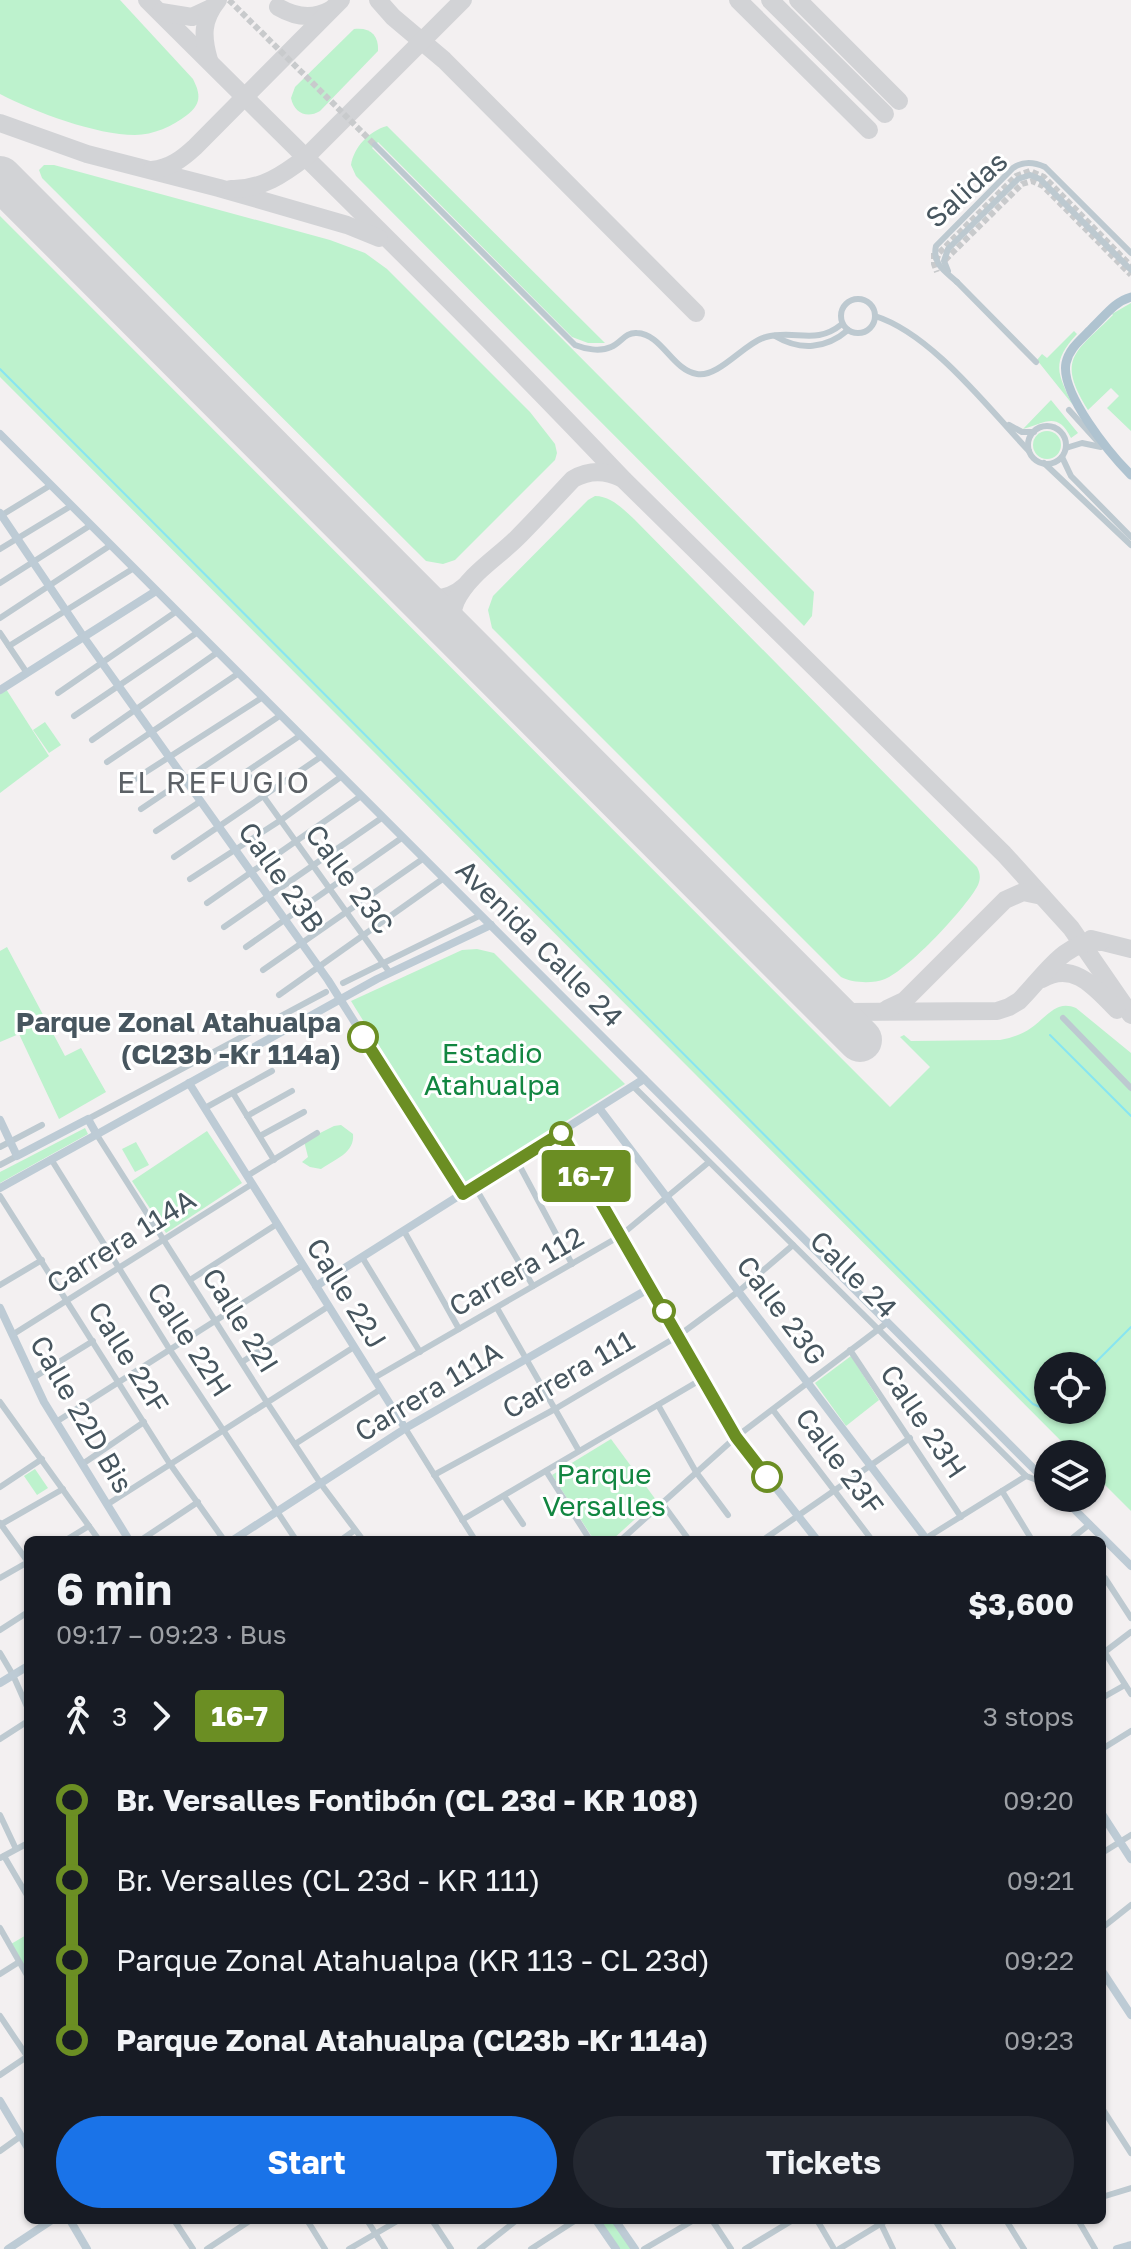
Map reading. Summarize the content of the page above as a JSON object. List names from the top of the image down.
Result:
{
  "streets": {
    "street": [
      "Salidas",
      "Calle 23B",
      "Calle 23C",
      "Avenida Calle 24",
      "Carrera 114A",
      "Carrera 112",
      "Calle 24",
      "Calle 22J",
      "Calle 23G",
      "Calle 22I",
      "Calle 22H",
      "Calle 22F",
      "Carrera 111",
      "Carrera 111A",
      "Calle 22D Bis",
      "Calle 23H",
      "Calle 23F"
    ]
  },
  "crossings": [
    ["Calle 23C", "Avenida Calle 24"],
    ["Carrera 114A", "Calle 22J"],
    ["Carrera 114A", "Calle 22I"],
    ["Carrera 114A", "Calle 22H"],
    ["Carrera 114A", "Calle 22F"],
    ["Carrera 114A", "Calle 22D Bis"],
    ["Carrera 112", "Calle 24"],
    ["Carrera 112", "Calle 22J"],
    ["Carrera 112", "Calle 23G"],
    ["Calle 24", "Carrera 111"],
    ["Calle 22J", "Carrera 111"],
    ["Calle 22J", "Carrera 111A"],
    ["Calle 23G", "Carrera 111"],
    ["Calle 22I", "Carrera 111A"],
    ["Calle 22H", "Carrera 111A"]
  ],
  "districts": ["EL REFUGIO"],
  "parks": ["Estadio Atahualpa", "Parque Versalles"],
  "places": ["Parque Zonal Atahualpa (Cl23b -Kr 114a)"],
  "lines": ["bus line 16-7"],
  "page": {
    "on_map": "16-7",
    "heading": ["6 min", "09:17 – 09:23 · Bus", "$3,600"],
    "legs": ["3", "16-7", "3 stops"],
    "list": [
      {
        "name": "Br. Versalles Fontibón (CL 23d - KR 108)",
        "value": "09:20"
      },
      {
        "name": "Br. Versalles (CL 23d - KR 111)",
        "value": "09:21"
      },
      {
        "name": "Parque Zonal Atahualpa (KR 113 - CL 23d)",
        "value": "09:22"
      },
      {
        "name": "Parque Zonal Atahualpa (Cl23b -Kr 114a)",
        "value": "09:23"
      }
    ],
    "buttons": ["Start", "Tickets"]
  }
}
